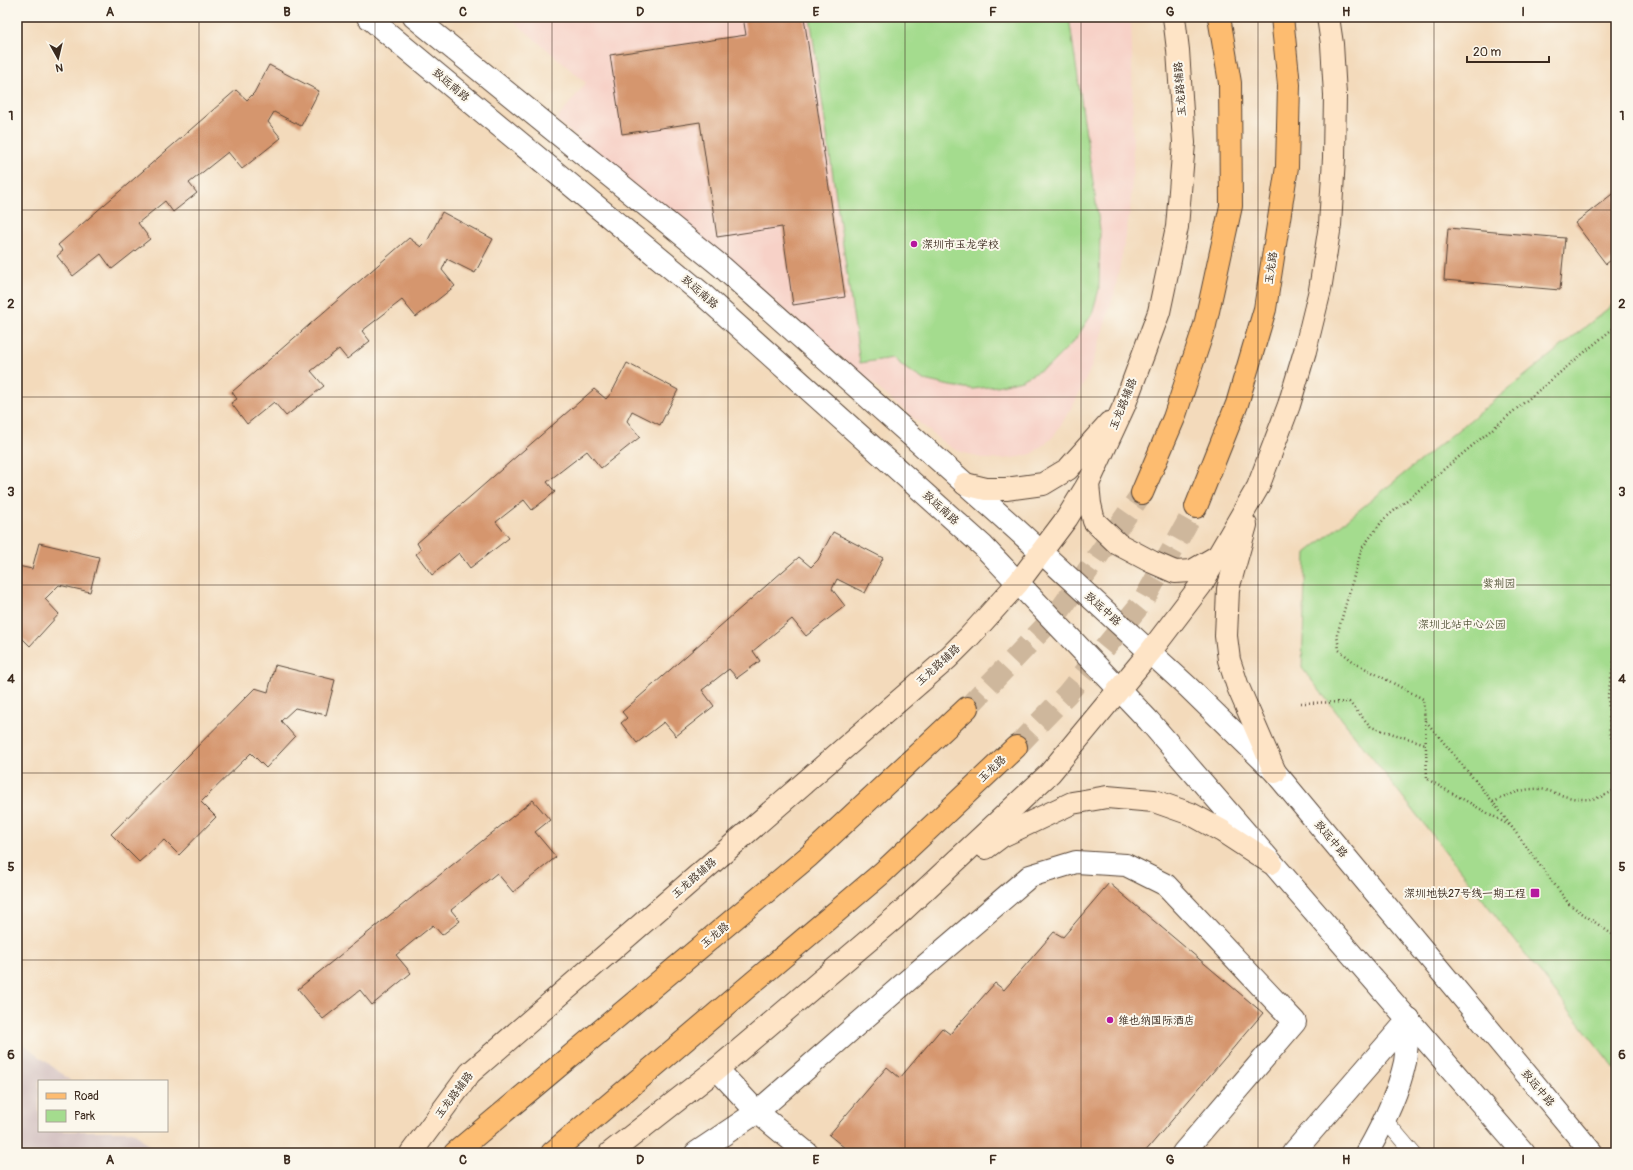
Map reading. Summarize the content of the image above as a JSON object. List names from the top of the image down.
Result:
{
  "streets": {
    "main road": ["玉龙路辅路", "玉龙路"],
    "street": ["致远南路", "致远中路"]
  },
  "crossings": [
    ["致远南路", "玉龙路辅路"],
    ["玉龙路辅路", "致远中路"]
  ],
  "parks": ["紫荆园", "深圳北站中心公园"],
  "places": {
    "other": ["深圳市玉龙学校", "维也纳国际酒店"],
    "transit": ["深圳地铁27号线一期工程"]
  },
  "legend": ["Road", "Park"],
  "scale_bar": "20 m",
  "north": "bottom",
  "grid": {
    "columns": [
      "A",
      "B",
      "C",
      "D",
      "E",
      "F",
      "G",
      "H",
      "I"
    ],
    "rows": [
      "1",
      "2",
      "3",
      "4",
      "5",
      "6"
    ]
  }
}
